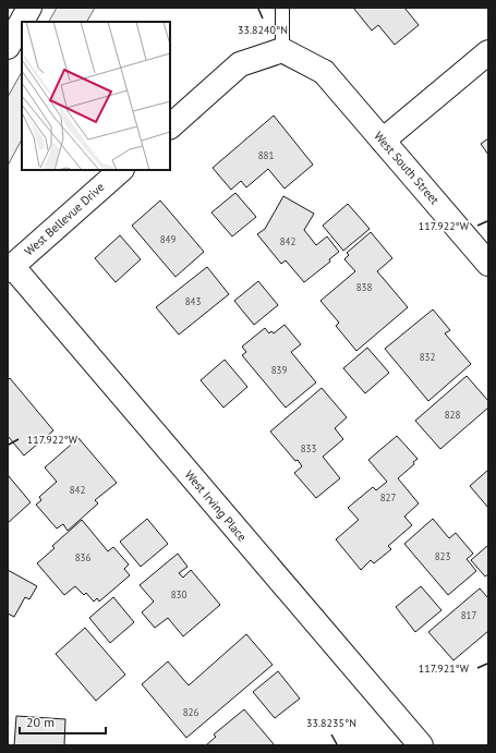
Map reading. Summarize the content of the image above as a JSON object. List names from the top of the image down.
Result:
{
  "streets": {
    "main road": ["West South Street", "West Bellevue Drive", "West Irving Place"]
  },
  "crossings": [
    ["West Bellevue Drive", "West Irving Place"]
  ],
  "house_numbers": [
    "881",
    "849",
    "842",
    "838",
    "843",
    "832",
    "839",
    "828",
    "833",
    "842",
    "827",
    "823",
    "836",
    "830",
    "817",
    "826"
  ],
  "scale_bar": "20 m",
  "coordinates": [
    "33.8240°N",
    "117.922°W",
    "117.921°W",
    "33.8235°N"
  ]
}
